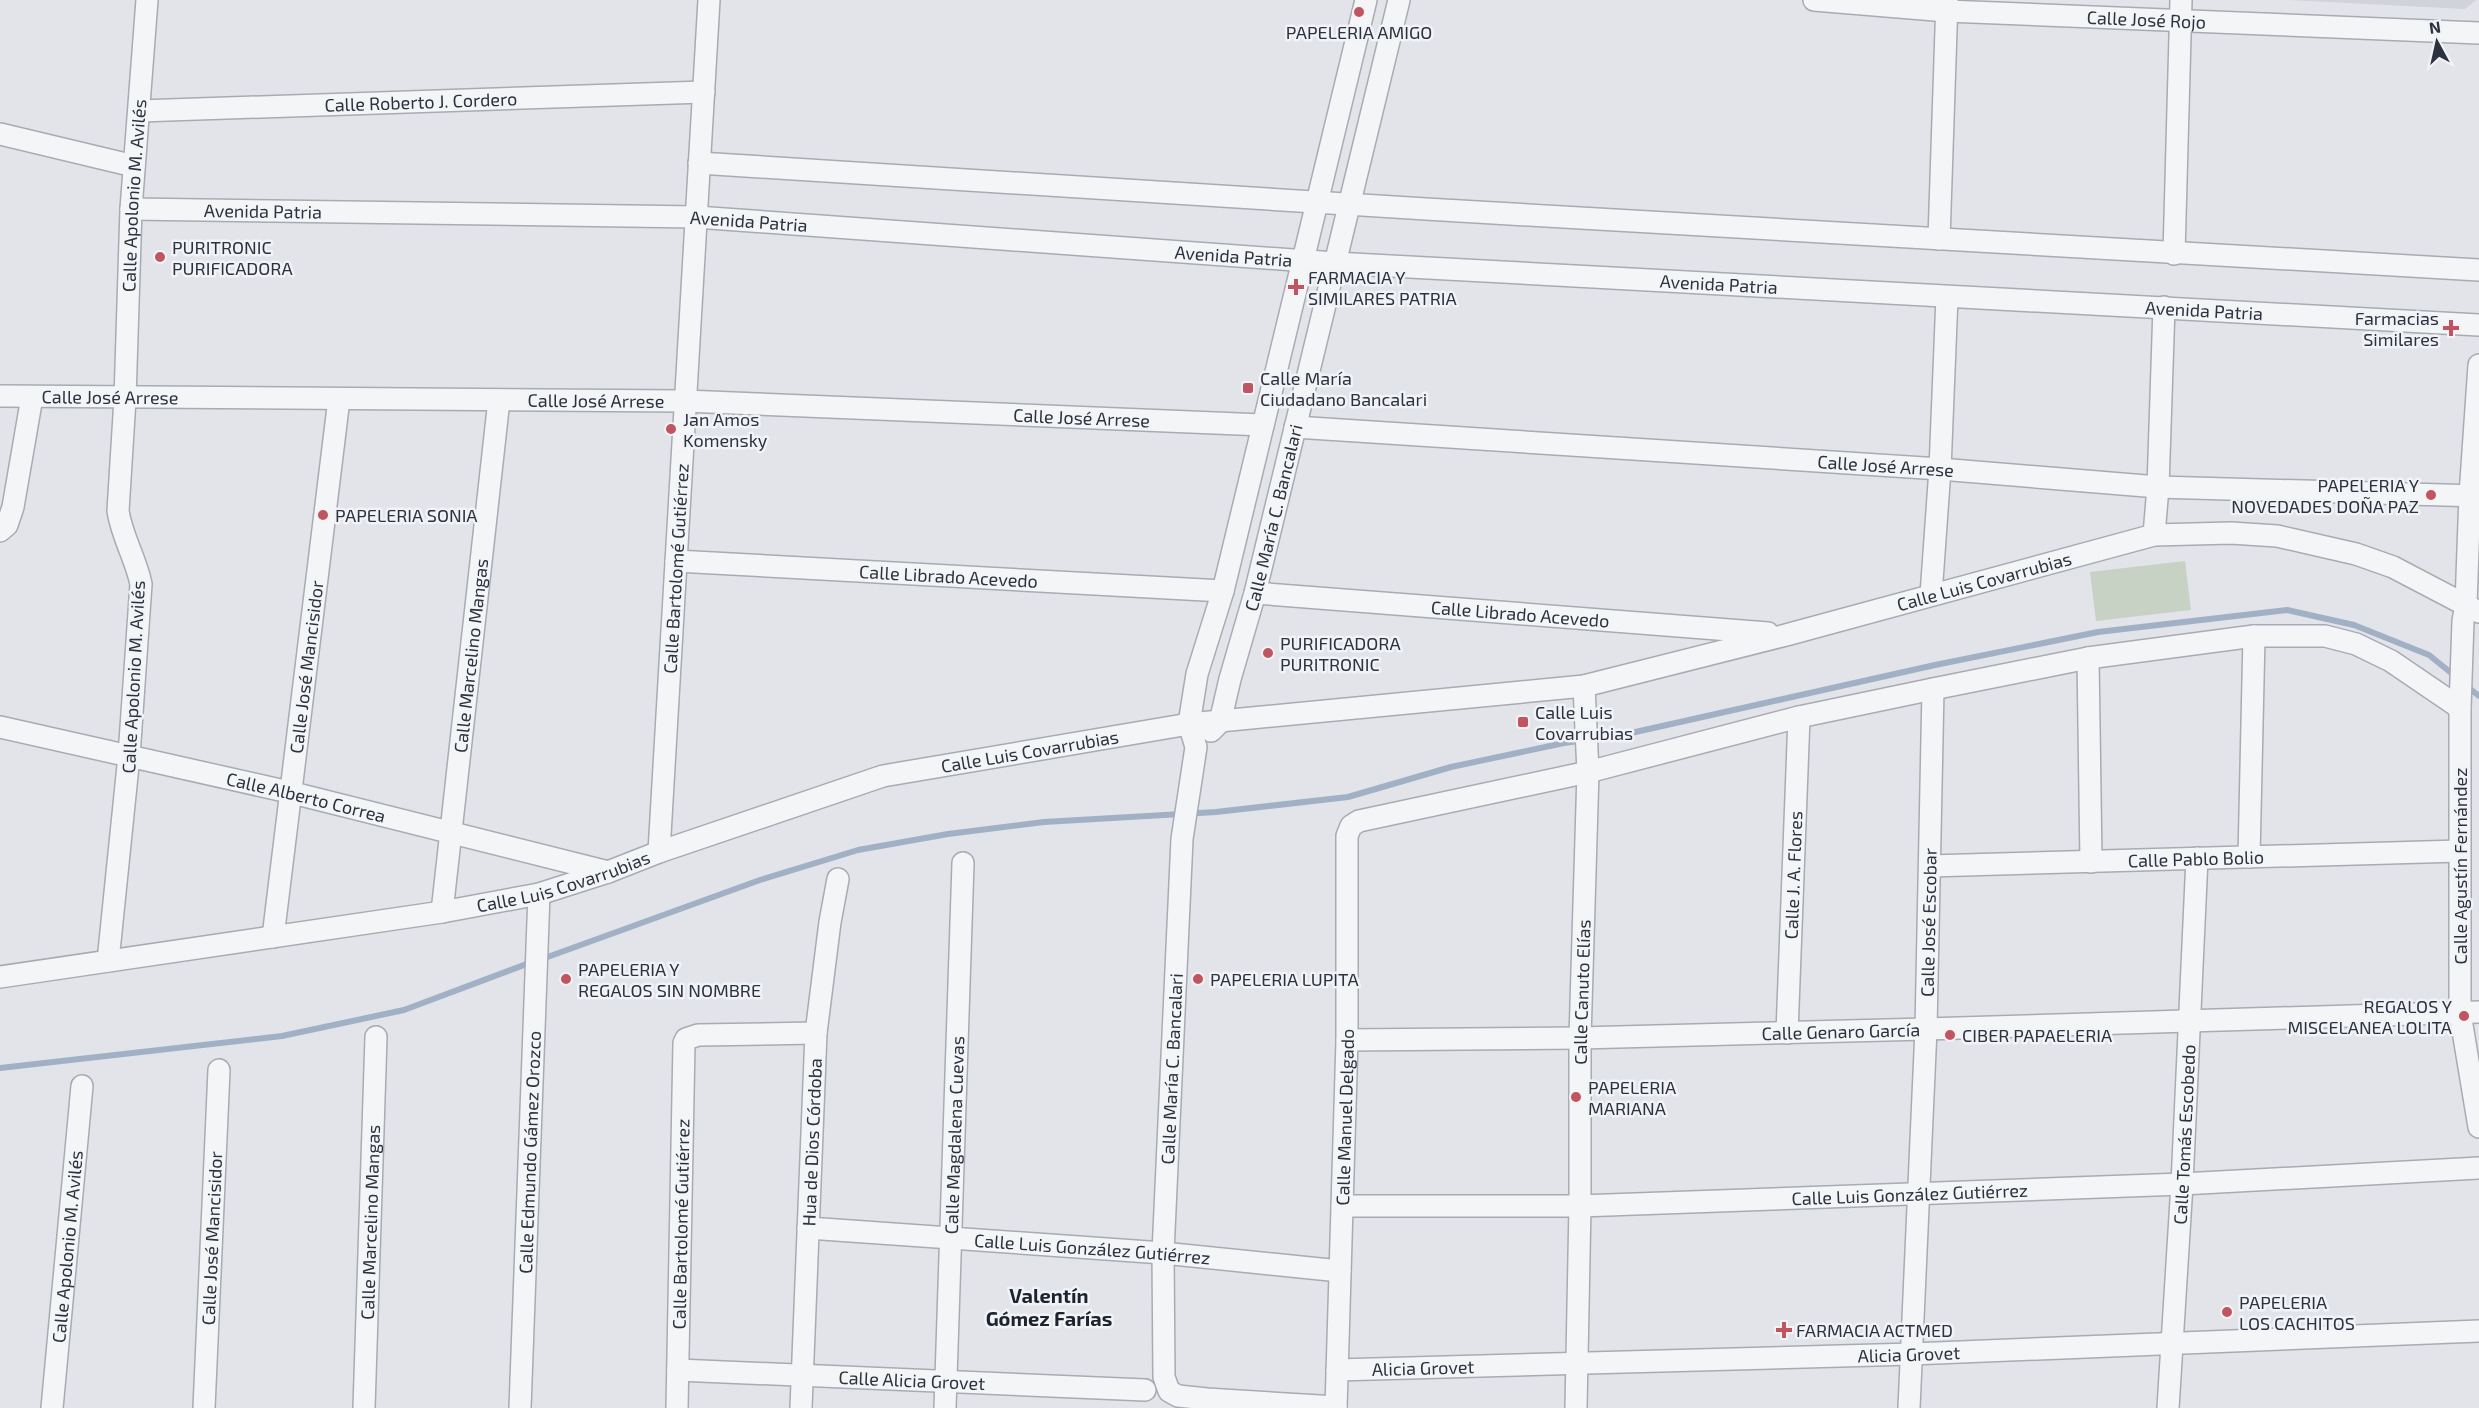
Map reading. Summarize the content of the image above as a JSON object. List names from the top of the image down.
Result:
{
  "streets": {
    "street": [
      "Calle José Rojo",
      "Calle Roberto J. Cordero",
      "Calle Apolonio M. Avilés",
      "Avenida Patria",
      "Calle José Arrese",
      "Calle María C. Bancalari",
      "Calle Bartolomé Gutiérrez",
      "Calle Librado Acevedo",
      "Calle Luis Covarrubias",
      "Calle Marcelino Mangas",
      "Calle José Mancisidor",
      "Calle Alberto Correa",
      "Calle Pablo Bolio",
      "Calle Agustín Fernández",
      "Calle J. A. Flores",
      "Calle José Escobar",
      "Calle Canuto Elías",
      "Calle Genaro García",
      "Calle Manuel Delgado",
      "Calle Tomás Escobedo",
      "Calle Magdalena Cuevas",
      "Hua de Dios Córdoba",
      "Calle Edmundo Gámez Orozco",
      "Calle Luis González Gutiérrez",
      "Alicia Grovet",
      "Calle Alicia Grovet"
    ]
  },
  "crossings": [
    ["Calle Roberto J. Cordero", "Calle Apolonio M. Avilés"],
    ["Calle Roberto J. Cordero", "Calle Bartolomé Gutiérrez"],
    ["Calle Apolonio M. Avilés", "Avenida Patria"],
    ["Calle Apolonio M. Avilés", "Calle José Arrese"],
    ["Calle Apolonio M. Avilés", "Calle Luis Covarrubias"],
    ["Calle Apolonio M. Avilés", "Calle Alberto Correa"],
    ["Avenida Patria", "Calle María C. Bancalari"],
    ["Avenida Patria", "Calle Bartolomé Gutiérrez"],
    ["Calle José Arrese", "Calle María C. Bancalari"],
    ["Calle José Arrese", "Calle Bartolomé Gutiérrez"],
    ["Calle José Arrese", "Calle Marcelino Mangas"],
    ["Calle José Arrese", "Calle José Mancisidor"],
    ["Calle José Arrese", "Calle Agustín Fernández"],
    ["Calle María C. Bancalari", "Calle Librado Acevedo"],
    ["Calle María C. Bancalari", "Calle Luis Covarrubias"],
    ["Calle María C. Bancalari", "Calle Luis González Gutiérrez"],
    ["Calle Bartolomé Gutiérrez", "Calle Librado Acevedo"],
    ["Calle Bartolomé Gutiérrez", "Calle Luis Covarrubias"],
    ["Calle Bartolomé Gutiérrez", "Hua de Dios Córdoba"],
    ["Calle Bartolomé Gutiérrez", "Calle Alicia Grovet"],
    ["Calle Librado Acevedo", "Calle Luis Covarrubias"],
    ["Calle Luis Covarrubias", "Calle Marcelino Mangas"],
    ["Calle Luis Covarrubias", "Calle José Mancisidor"],
    ["Calle Luis Covarrubias", "Calle Alberto Correa"],
    ["Calle Luis Covarrubias", "Calle Agustín Fernández"],
    ["Calle Luis Covarrubias", "Calle Canuto Elías"],
    ["Calle Luis Covarrubias", "Calle Edmundo Gámez Orozco"],
    ["Calle Marcelino Mangas", "Calle Alberto Correa"],
    ["Calle José Mancisidor", "Calle Alberto Correa"],
    ["Calle Pablo Bolio", "Calle Agustín Fernández"],
    ["Calle Pablo Bolio", "Calle José Escobar"],
    ["Calle Pablo Bolio", "Calle Tomás Escobedo"],
    ["Calle Agustín Fernández", "Calle Genaro García"],
    ["Calle J. A. Flores", "Calle Genaro García"],
    ["Calle José Escobar", "Calle Genaro García"],
    ["Calle José Escobar", "Calle Luis González Gutiérrez"],
    ["Calle José Escobar", "Alicia Grovet"],
    ["Calle Canuto Elías", "Calle Genaro García"],
    ["Calle Canuto Elías", "Calle Manuel Delgado"],
    ["Calle Canuto Elías", "Calle Luis González Gutiérrez"],
    ["Calle Canuto Elías", "Alicia Grovet"],
    ["Calle Genaro García", "Calle Manuel Delgado"],
    ["Calle Genaro García", "Calle Tomás Escobedo"],
    ["Calle Manuel Delgado", "Calle Luis González Gutiérrez"],
    ["Calle Manuel Delgado", "Alicia Grovet"],
    ["Calle Tomás Escobedo", "Calle Luis González Gutiérrez"],
    ["Calle Tomás Escobedo", "Alicia Grovet"],
    ["Calle Magdalena Cuevas", "Calle Luis González Gutiérrez"],
    ["Calle Magdalena Cuevas", "Calle Alicia Grovet"],
    ["Hua de Dios Córdoba", "Calle Luis González Gutiérrez"],
    ["Hua de Dios Córdoba", "Calle Alicia Grovet"]
  ],
  "districts": ["Valentín Gómez Farías"],
  "places": {
    "other": [
      "PAPELERIA AMIGO",
      "PURITRONIC PURIFICADORA",
      "Jan Amos Komensky",
      "PAPELERIA Y NOVEDADES DOÑA PAZ",
      "PAPELERIA SONIA",
      "PURIFICADORA PURITRONIC",
      "PAPELERIA Y REGALOS SIN NOMBRE",
      "PAPELERIA LUPITA",
      "REGALOS Y MISCELANEA LOLITA",
      "CIBER PAPAELERIA",
      "PAPELERIA MARIANA",
      "PAPELERIA LOS CACHITOS"
    ],
    "health": ["FARMACIA Y SIMILARES PATRIA", "Farmacias Similares", "FARMACIA ACTMED"],
    "transit": ["Calle María Ciudadano Bancalari", "Calle Luis Covarrubias"]
  },
  "north": "top"
}
